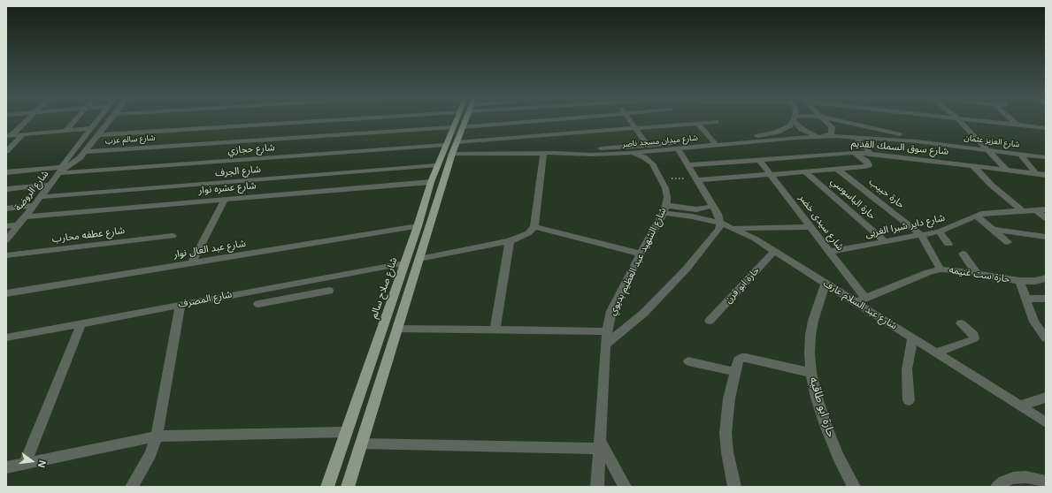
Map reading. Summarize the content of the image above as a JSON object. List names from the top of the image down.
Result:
{
  "streets": {
    "main road": ["شارع صلاح سالم"],
    "street": [
      "شارع سالم عزب",
      "شارع ميدان مسجد ناصر",
      "شارع العزيز عثمان",
      "شارع سوق السمك القديم",
      "شارع حجازي",
      "شارع الجرف",
      "شارع عشره نوار",
      "شارع الروضة",
      "حارة حبيب",
      "حارة الباسوسي",
      "شارع سيدى خضر",
      "شارع داير شبرا الغربى",
      "شارع عطفه محارب",
      "شارع عبد العال نوار",
      "شارع الشهيد عبد العظيم بديوي",
      "حارة ست غنيمه",
      "حارة ابو قرن",
      "شارع المصرف",
      "شارع عبد السلام عارف",
      "حارة ابو طاقيه"
    ]
  },
  "crossings": [
    ["شارع سالم عزب", "شارع الروضة"],
    ["شارع سالم عزب", "شارع صلاح سالم"],
    ["شارع ميدان مسجد ناصر", "شارع العزيز عثمان"],
    ["شارع سوق السمك القديم", "شارع سيدى خضر"],
    ["شارع حجازي", "شارع الروضة"],
    ["شارع حجازي", "شارع صلاح سالم"],
    ["شارع الجرف", "شارع الروضة"],
    ["شارع الجرف", "شارع صلاح سالم"],
    ["شارع عشره نوار", "شارع الروضة"],
    ["شارع عشره نوار", "شارع صلاح سالم"],
    ["حارة حبيب", "شارع داير شبرا الغربى"],
    ["حارة حبيب", "حارة ست غنيمه"],
    ["حارة الباسوسي", "شارع داير شبرا الغربى"],
    ["شارع سيدى خضر", "شارع داير شبرا الغربى"],
    ["شارع سيدى خضر", "حارة ست غنيمه"],
    ["شارع سيدى خضر", "شارع عبد السلام عارف"],
    ["شارع عبد العال نوار", "شارع صلاح سالم"],
    ["شارع الشهيد عبد العظيم بديوي", "شارع عبد السلام عارف"],
    ["حارة ست غنيمه", "شارع عبد السلام عارف"],
    ["حارة ابو قرن", "شارع عبد السلام عارف"],
    ["شارع صلاح سالم", "شارع المصرف"],
    ["شارع عبد السلام عارف", "حارة ابو طاقيه"]
  ],
  "north": "right"
}
